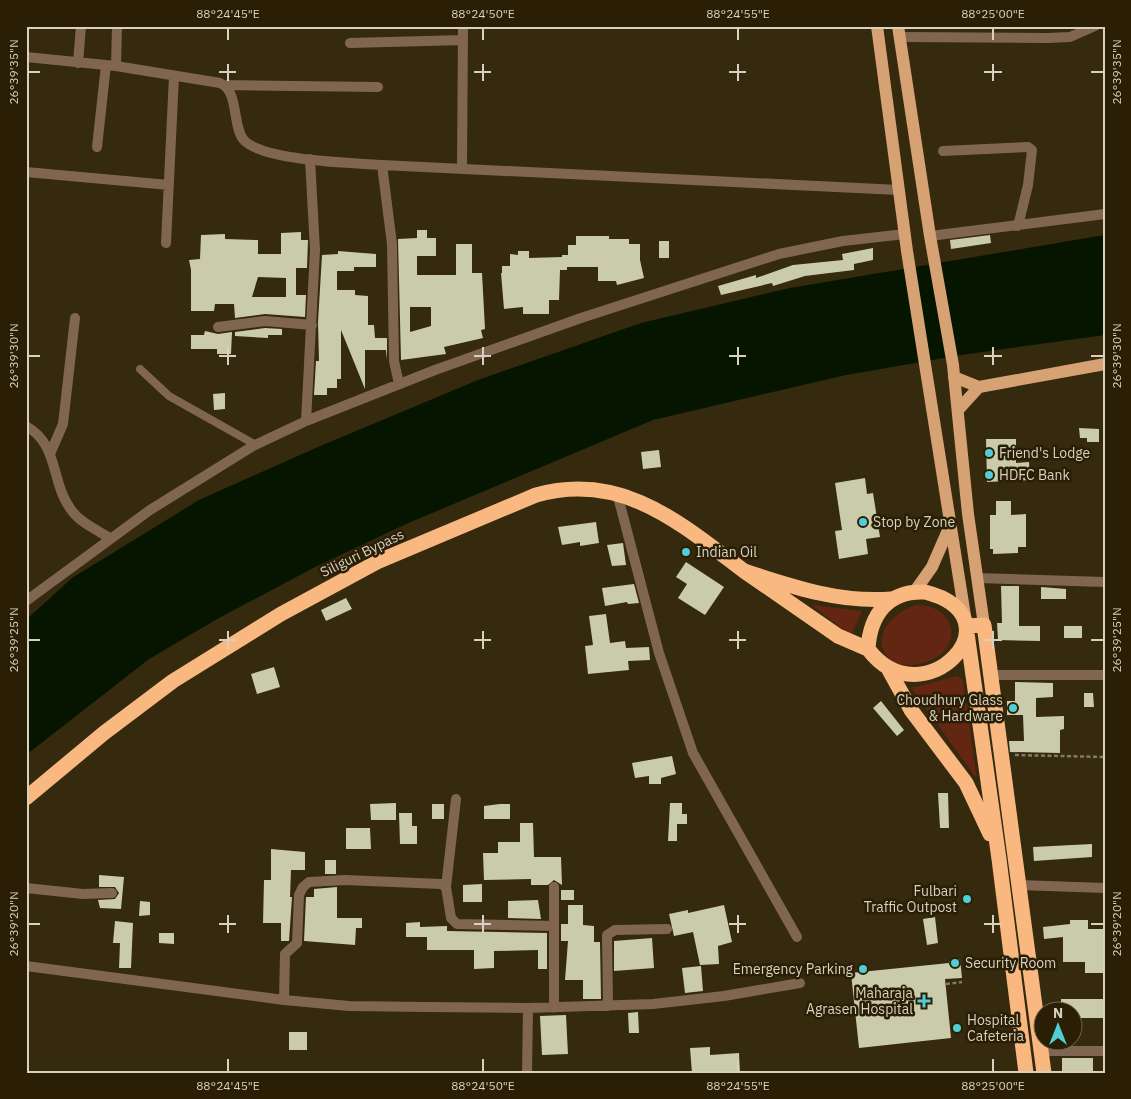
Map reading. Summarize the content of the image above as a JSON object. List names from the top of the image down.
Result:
{
  "streets": {
    "highway": ["Siliguri Bypass"]
  },
  "places": {
    "other": [
      "Friend's Lodge",
      "HDFC Bank",
      "Stop by Zone",
      "Indian Oil",
      "Choudhury Glass & Hardware",
      "Fulbari Traffic Outpost",
      "Security Room",
      "Emergency Parking",
      "Hospital Cafeteria"
    ],
    "health": ["Maharaja Agrasen Hospital"]
  },
  "north": "top",
  "coordinates": [
    "88°24'45\"E",
    "88°24'50\"E",
    "88°24'55\"E",
    "88°25'00\"E",
    "26°39'35\"N",
    "26°39'30\"N",
    "26°39'25\"N",
    "26°39'20\"N"
  ]
}
